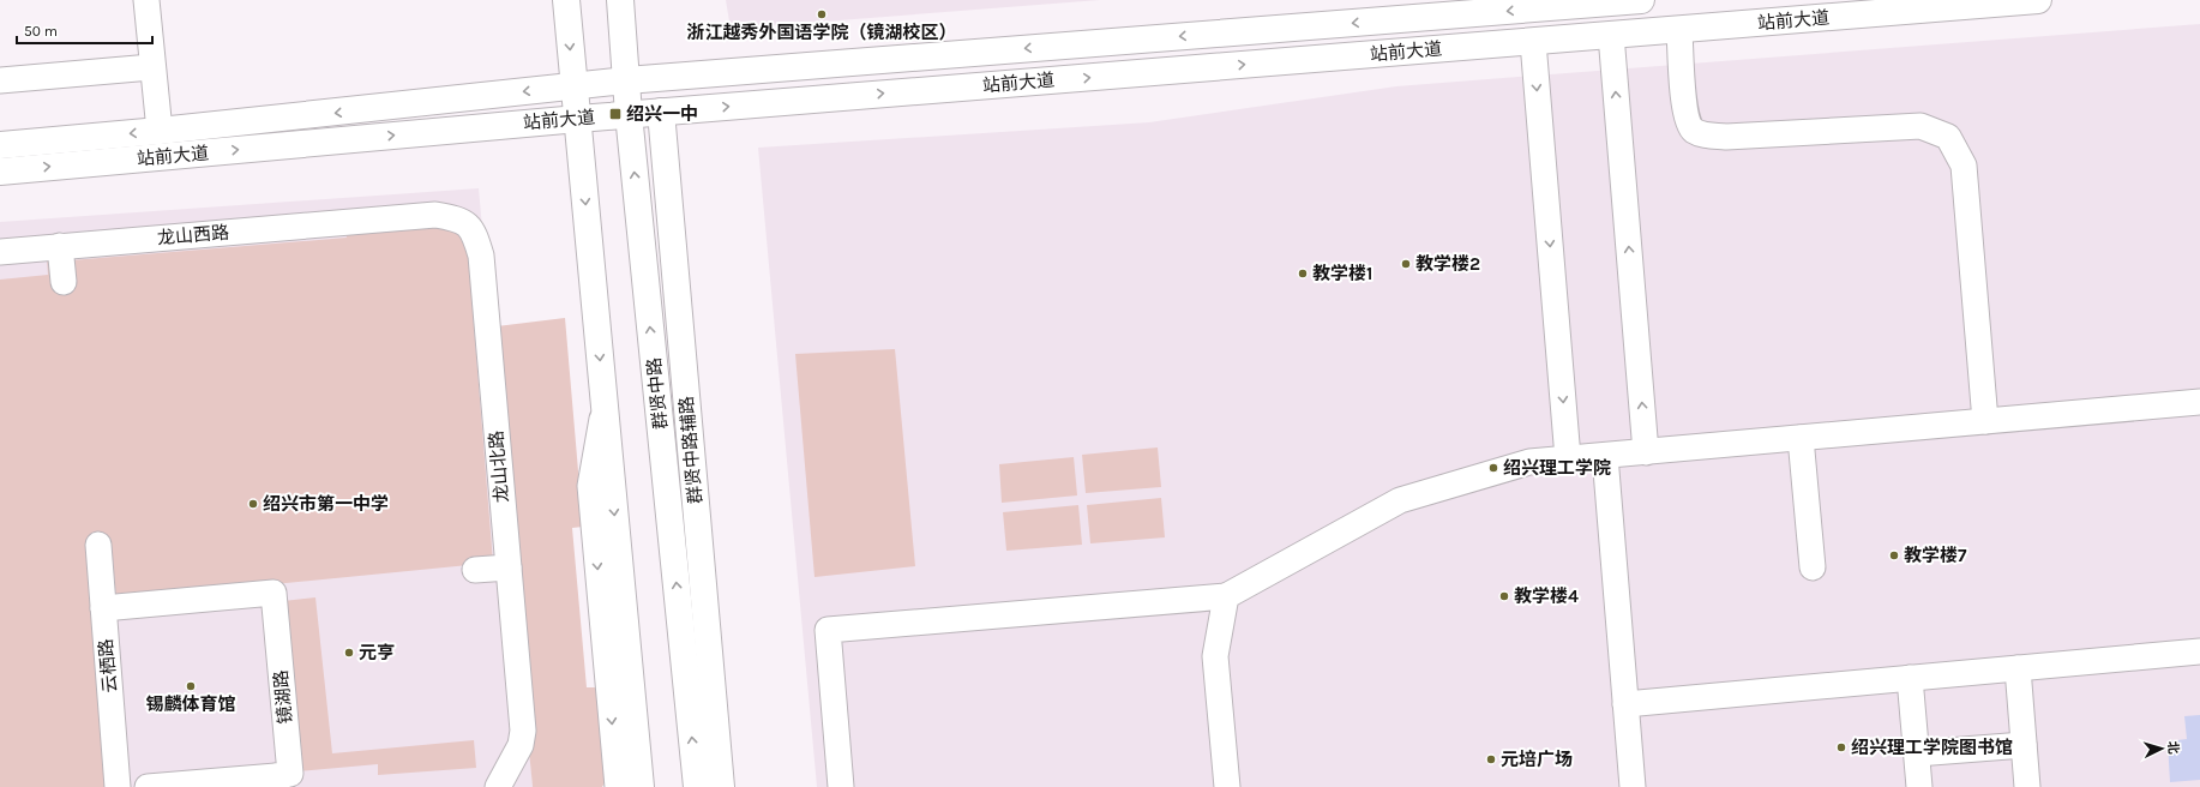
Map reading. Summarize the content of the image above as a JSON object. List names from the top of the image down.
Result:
{
  "streets": {
    "main road": ["站前大道", "群贤中路", "群贤中路辅路"],
    "street": [
      "龙山西路",
      "龙山北路",
      "云栖路",
      "镜湖路"
    ]
  },
  "crossings": [
    ["站前大道", "群贤中路"],
    ["站前大道", "群贤中路辅路"],
    ["龙山西路", "龙山北路"],
    ["云栖路", "镜湖路"]
  ],
  "places": {
    "other": [
      "浙江越秀外国语学院（镜湖校区）",
      "教学楼2",
      "教学楼1",
      "绍兴理工学院",
      "绍兴市第一中学",
      "教学楼7",
      "教学楼4",
      "元亨",
      "锡麟体育馆",
      "绍兴理工学院图书馆",
      "元培广场"
    ],
    "transit": ["绍兴一中"]
  },
  "scale_bar": "50 m",
  "north": "right"
}
